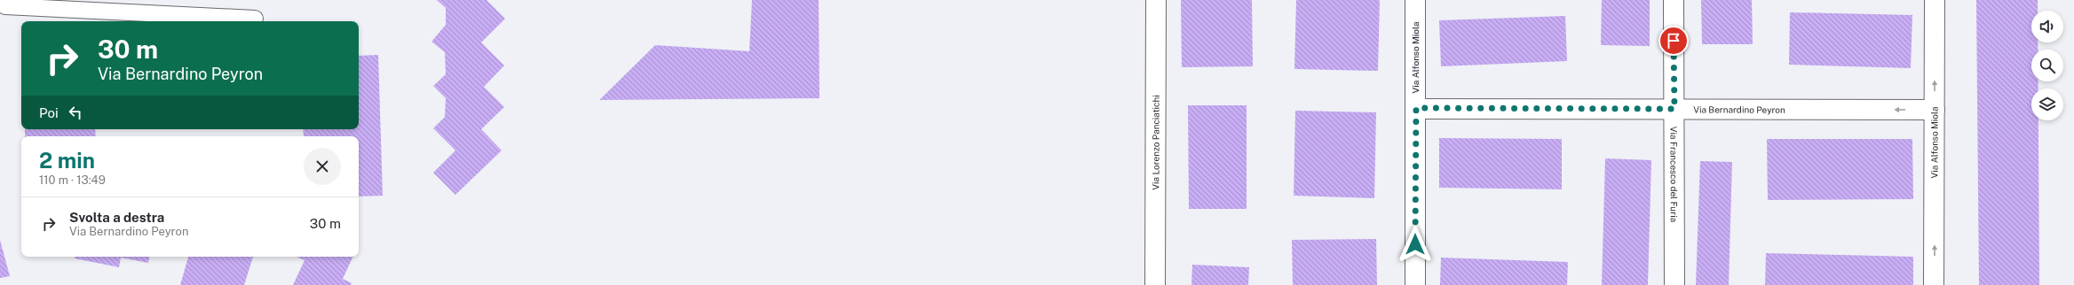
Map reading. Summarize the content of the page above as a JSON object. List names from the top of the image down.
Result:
{
  "streets": {
    "street": [
      "Via Alfonso Miola",
      "Via Bernardino Peyron",
      "Via Lorenzo Panciatichi",
      "Via Francesco del Furia"
    ]
  },
  "crossings": [
    ["Via Alfonso Miola", "Via Bernardino Peyron"],
    ["Via Bernardino Peyron", "Via Francesco del Furia"]
  ],
  "one_way": ["Via Alfonso Miola", "Via Bernardino Peyron"],
  "page": {
    "turn": ["30 m", "Via Bernardino Peyron"],
    "then": "Poi",
    "heading": ["2 min", "110 m · 13:49"],
    "list": [
      {
        "name": "Svolta a destra",
        "note": "Via Bernardino Peyron",
        "value": "30 m"
      }
    ]
  }
}
